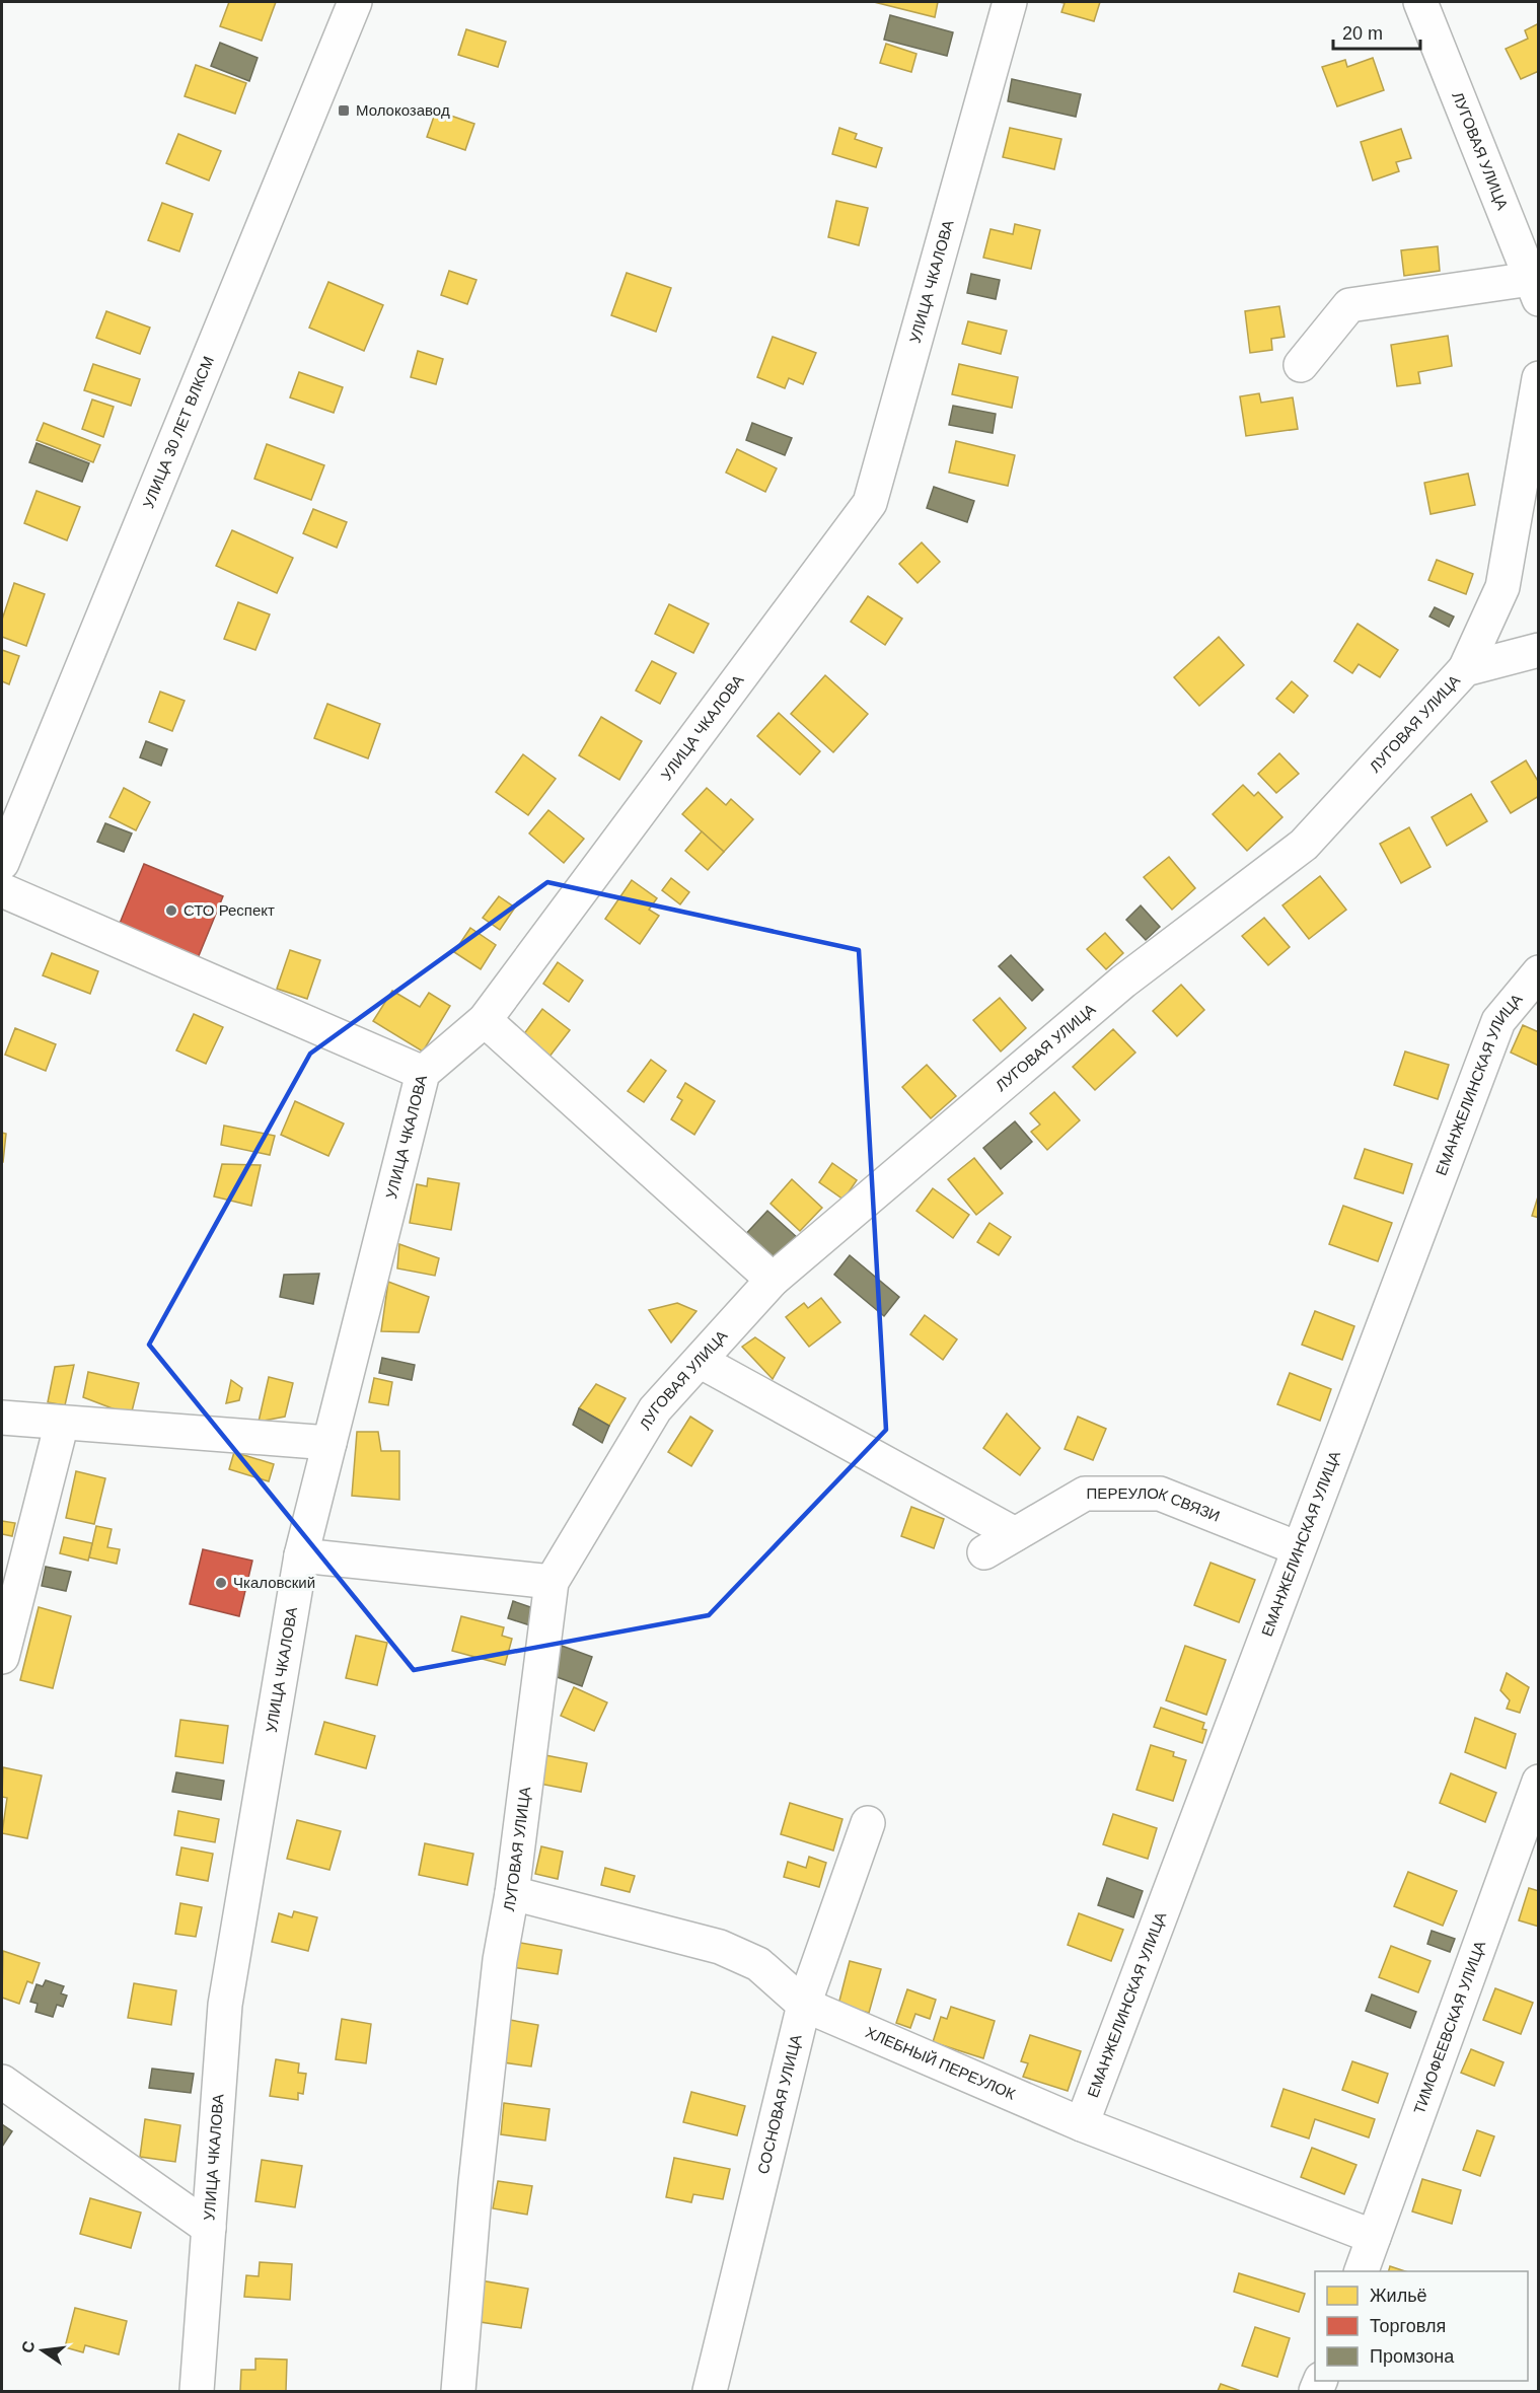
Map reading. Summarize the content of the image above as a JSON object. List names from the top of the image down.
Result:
{
  "streets": {
    "street": [
      "ЛУГОВАЯ УЛИЦА",
      "УЛИЦА ЧКАЛОВА",
      "УЛИЦА 30 ЛЕТ ВЛКСМ",
      "ЕМАНЖЕЛИНСКАЯ УЛИЦА",
      "ПЕРЕУЛОК СВЯЗИ",
      "ТИМОФЕЕВСКАЯ УЛИЦА",
      "ХЛЕБНЫЙ ПЕРЕУЛОК",
      "СОСНОВАЯ УЛИЦА"
    ]
  },
  "crossings": [
    ["ЛУГОВАЯ УЛИЦА", "ХЛЕБНЫЙ ПЕРЕУЛОК"],
    ["ЕМАНЖЕЛИНСКАЯ УЛИЦА", "ПЕРЕУЛОК СВЯЗИ"],
    ["ЕМАНЖЕЛИНСКАЯ УЛИЦА", "ХЛЕБНЫЙ ПЕРЕУЛОК"],
    ["ТИМОФЕЕВСКАЯ УЛИЦА", "ХЛЕБНЫЙ ПЕРЕУЛОК"],
    ["ХЛЕБНЫЙ ПЕРЕУЛОК", "СОСНОВАЯ УЛИЦА"]
  ],
  "places": {
    "transit": ["Молокозавод"],
    "other": ["СТО Респект", "Чкаловский"]
  },
  "legend": ["Жильё", "Торговля", "Промзона"],
  "scale_bar": "20 m",
  "north": "left"
}
